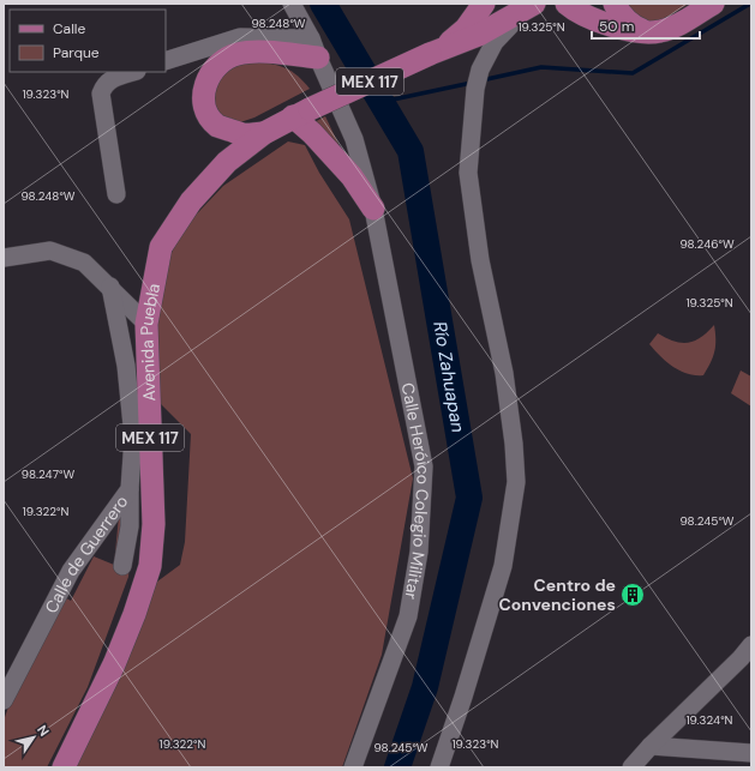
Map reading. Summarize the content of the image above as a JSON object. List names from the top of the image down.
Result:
{
  "streets": {
    "main road": ["MEX 117", "Avenida Puebla"],
    "street": ["Calle Heróico Colegio Militar", "Calle de Guerrero"]
  },
  "crossings": [
    ["MEX 117", "Avenida Puebla"]
  ],
  "water": ["Río Zahuapan"],
  "places": {
    "building": ["Centro de Convenciones"]
  },
  "legend": ["Calle", "Parque"],
  "scale_bar": "50 m",
  "north": "top right",
  "coordinates": [
    "98.248°W",
    "19.325°N",
    "19.323°N",
    "98.246°W",
    "98.247°W",
    "19.322°N",
    "98.245°W",
    "19.324°N"
  ]
}
